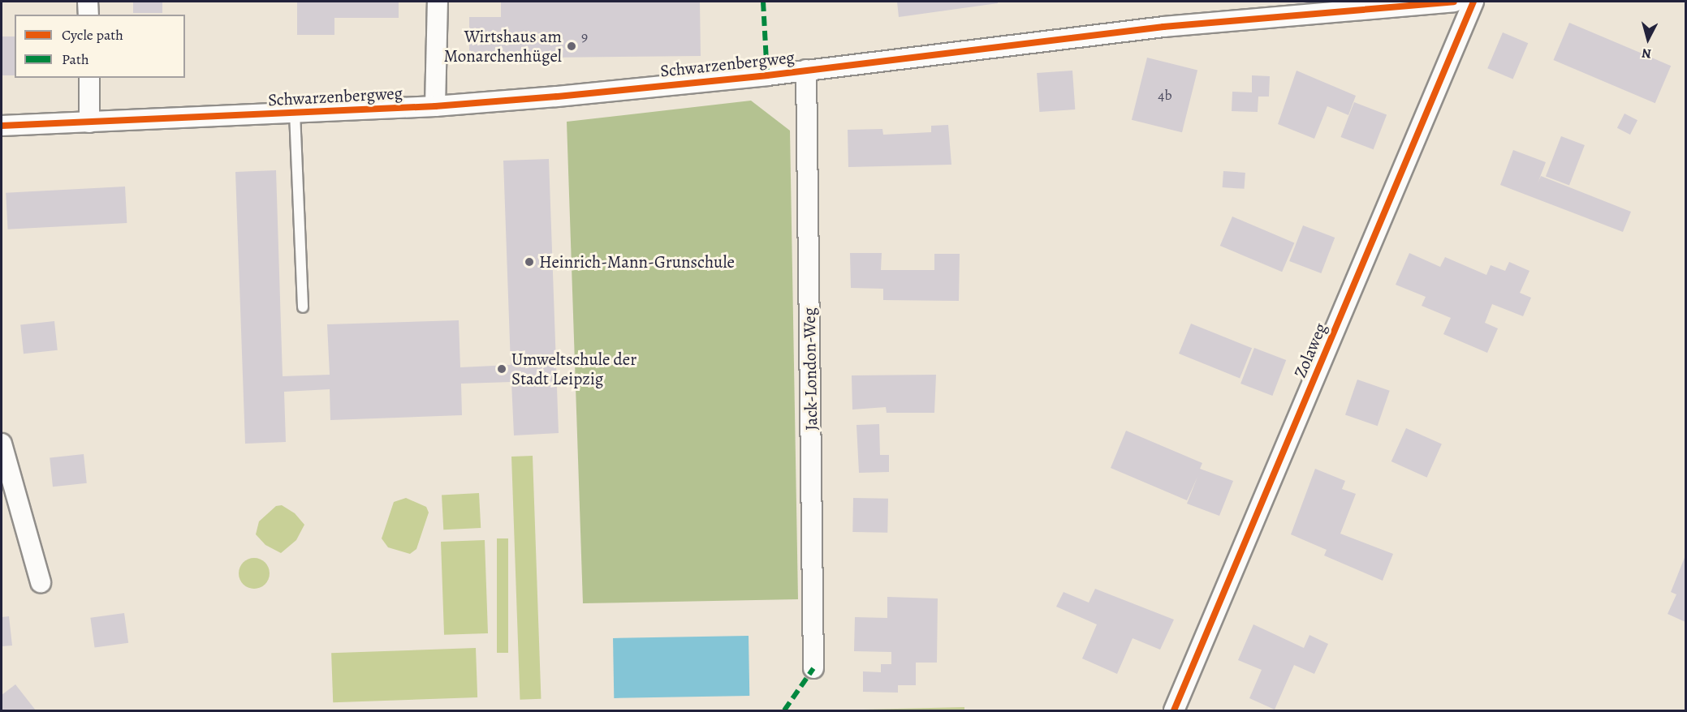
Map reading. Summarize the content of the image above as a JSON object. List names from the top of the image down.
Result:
{
  "streets": {
    "street": ["Schwarzenbergweg", "Zolaweg", "Jack-London-Weg"]
  },
  "crossings": [
    ["Schwarzenbergweg", "Jack-London-Weg"]
  ],
  "places": ["Wirtshaus am Monarchenhügel", "Heinrich-Mann-Grunschule", "Umweltschule der Stadt Leipzig"],
  "house_numbers": ["9", "4b"],
  "legend": ["Cycle path", "Path"],
  "north": "bottom"
}
